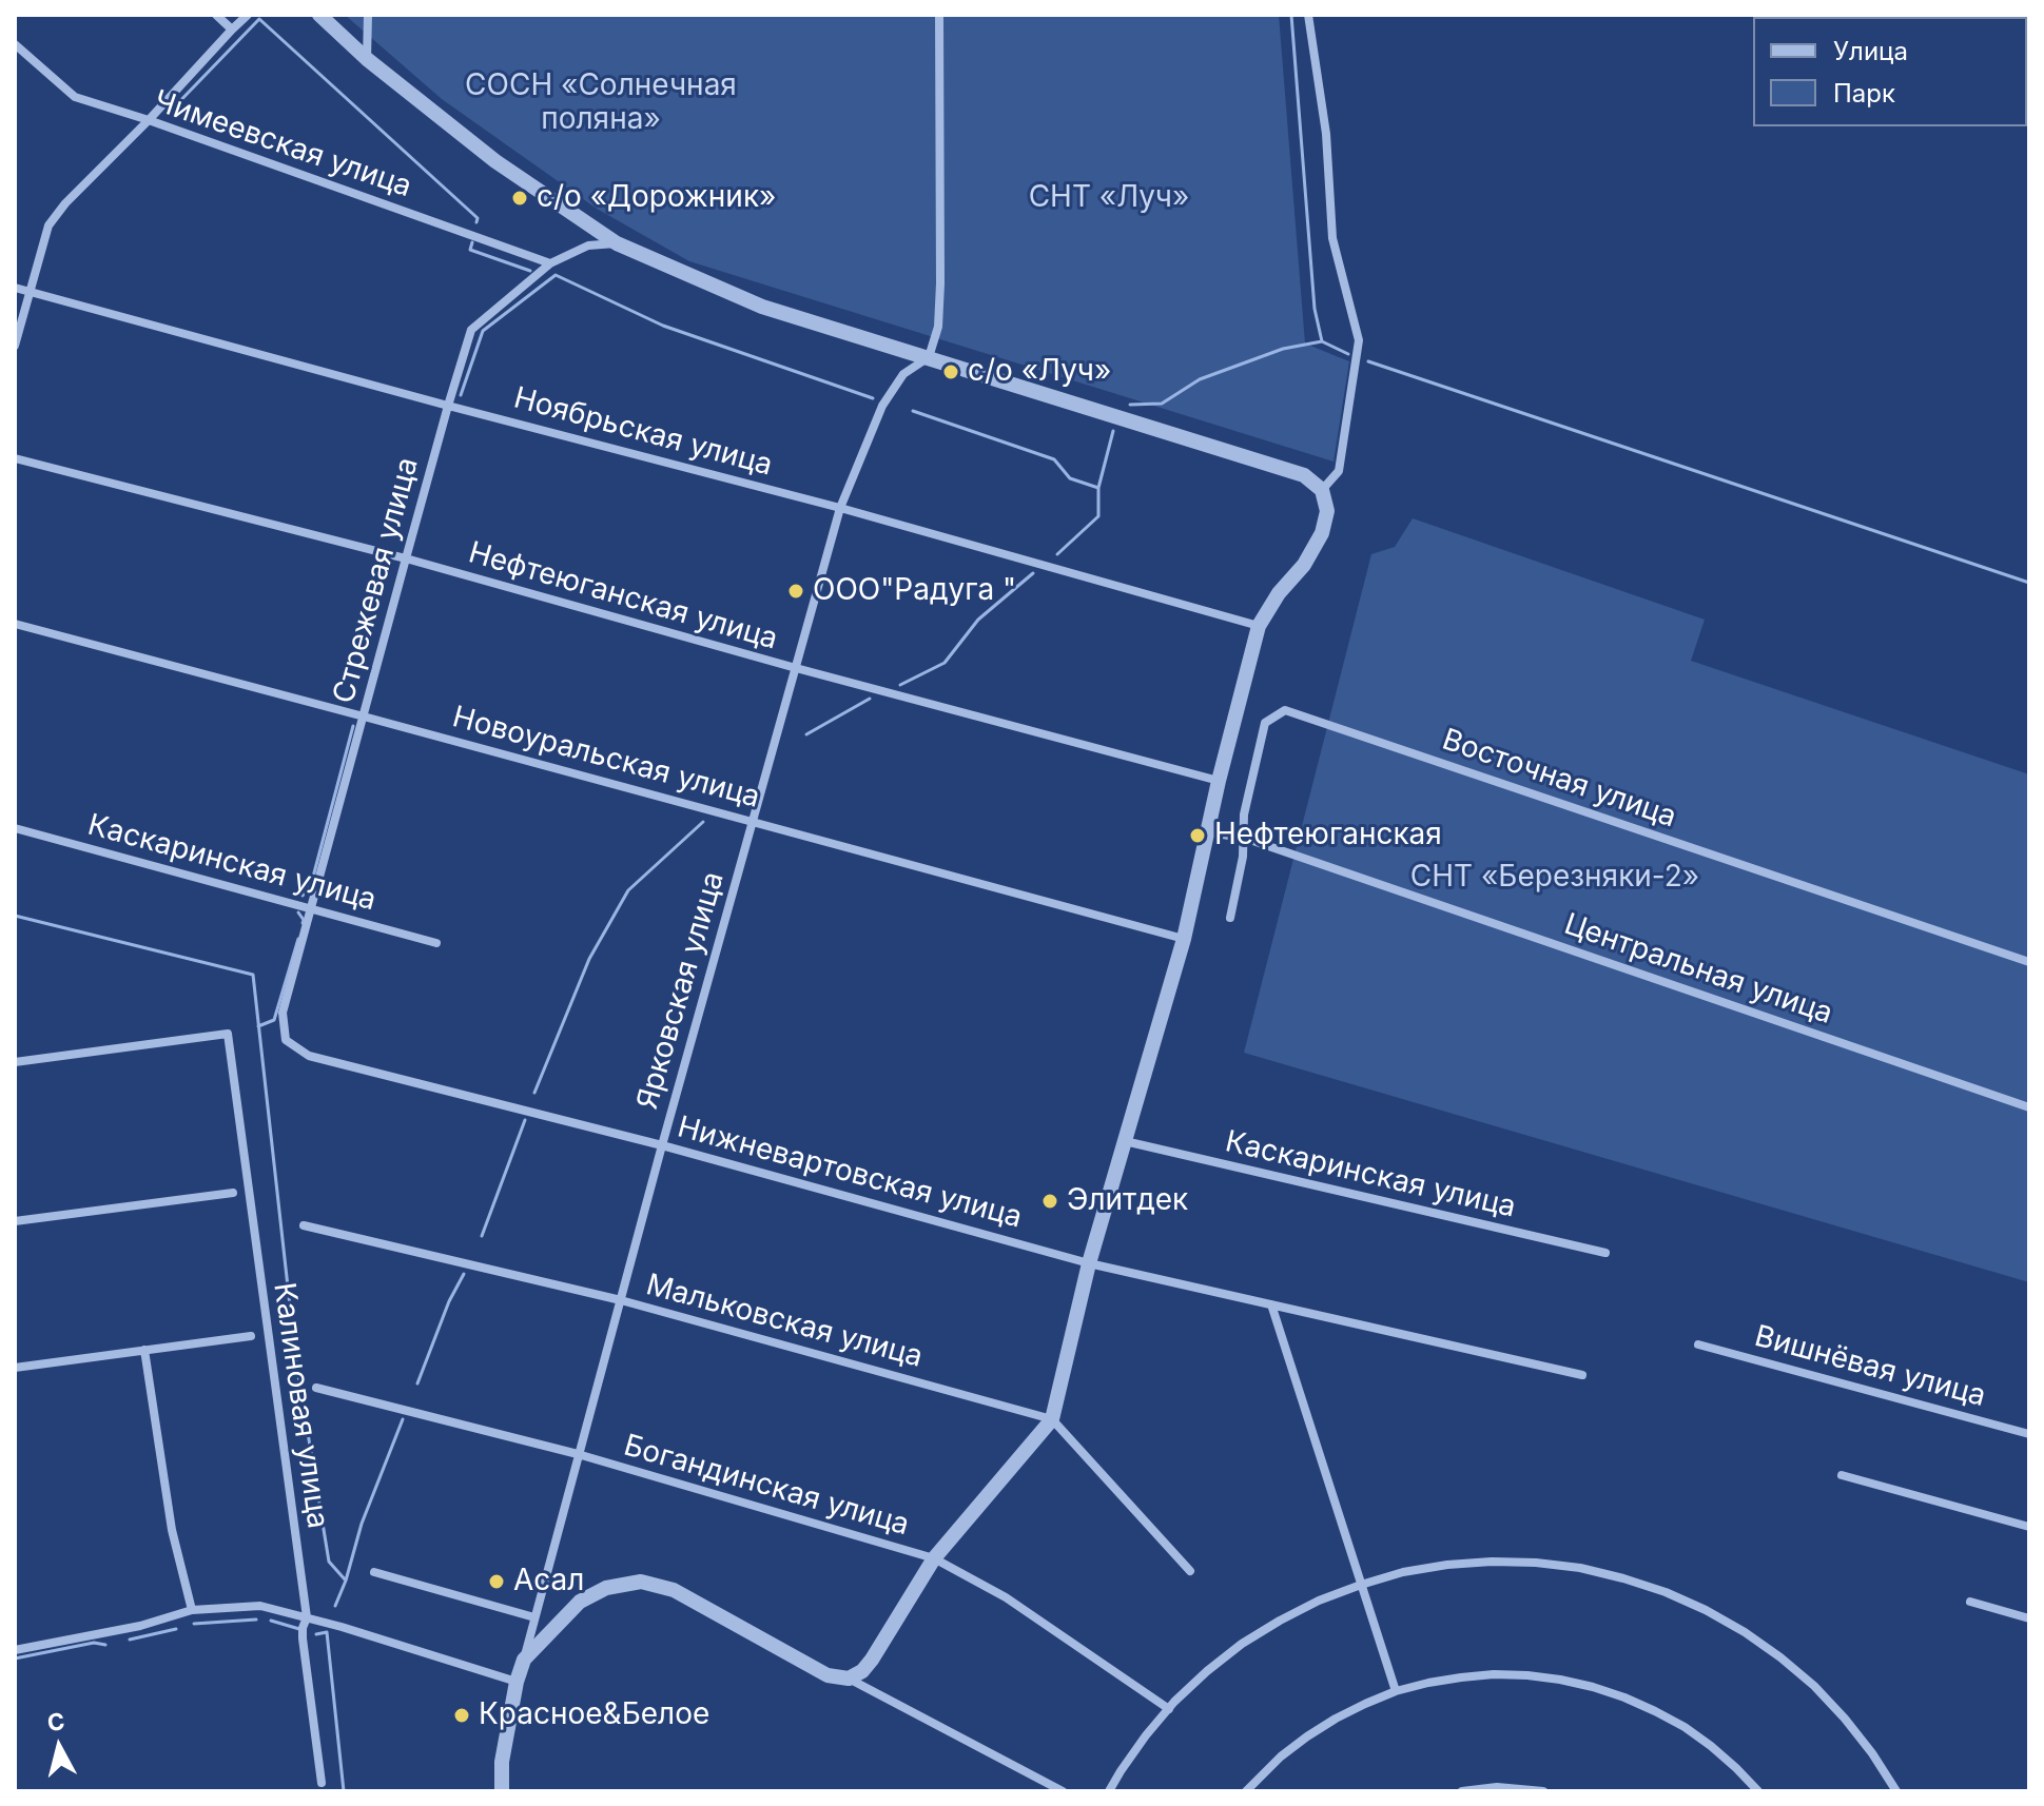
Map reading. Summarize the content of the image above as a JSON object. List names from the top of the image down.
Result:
{
  "streets": {
    "street": [
      "Чимеевская улица",
      "Ноябрьская улица",
      "Стрежевая улица",
      "Нефтеюганская улица",
      "Новоуральская улица",
      "Восточная улица",
      "Каскаринская улица",
      "Центральная улица",
      "Ярковская улица",
      "Нижневартовская улица",
      "Мальковская улица",
      "Вишнёвая улица",
      "Калиновая улица",
      "Богандинская улица"
    ]
  },
  "crossings": [
    ["Чимеевская улица", "Стрежевая улица"],
    ["Ноябрьская улица", "Стрежевая улица"],
    ["Ноябрьская улица", "Ярковская улица"],
    ["Стрежевая улица", "Нефтеюганская улица"],
    ["Стрежевая улица", "Новоуральская улица"],
    ["Стрежевая улица", "Каскаринская улица"],
    ["Стрежевая улица", "Нижневартовская улица"],
    ["Нефтеюганская улица", "Ярковская улица"],
    ["Новоуральская улица", "Ярковская улица"],
    ["Восточная улица", "Центральная улица"],
    ["Ярковская улица", "Нижневартовская улица"],
    ["Ярковская улица", "Мальковская улица"],
    ["Ярковская улица", "Богандинская улица"]
  ],
  "parks": ["СОСН «Солнечная поляна»", "СНТ «Луч»", "СНТ «Березняки-2»"],
  "places": [
    "с/о «Дорожник»",
    "с/о «Луч»",
    "ООО\"Радуга \"",
    "Нефтеюганская",
    "Элитдек",
    "Асал",
    "Красное&Белое"
  ],
  "legend": ["Улица", "Парк"],
  "north": "top"
}
